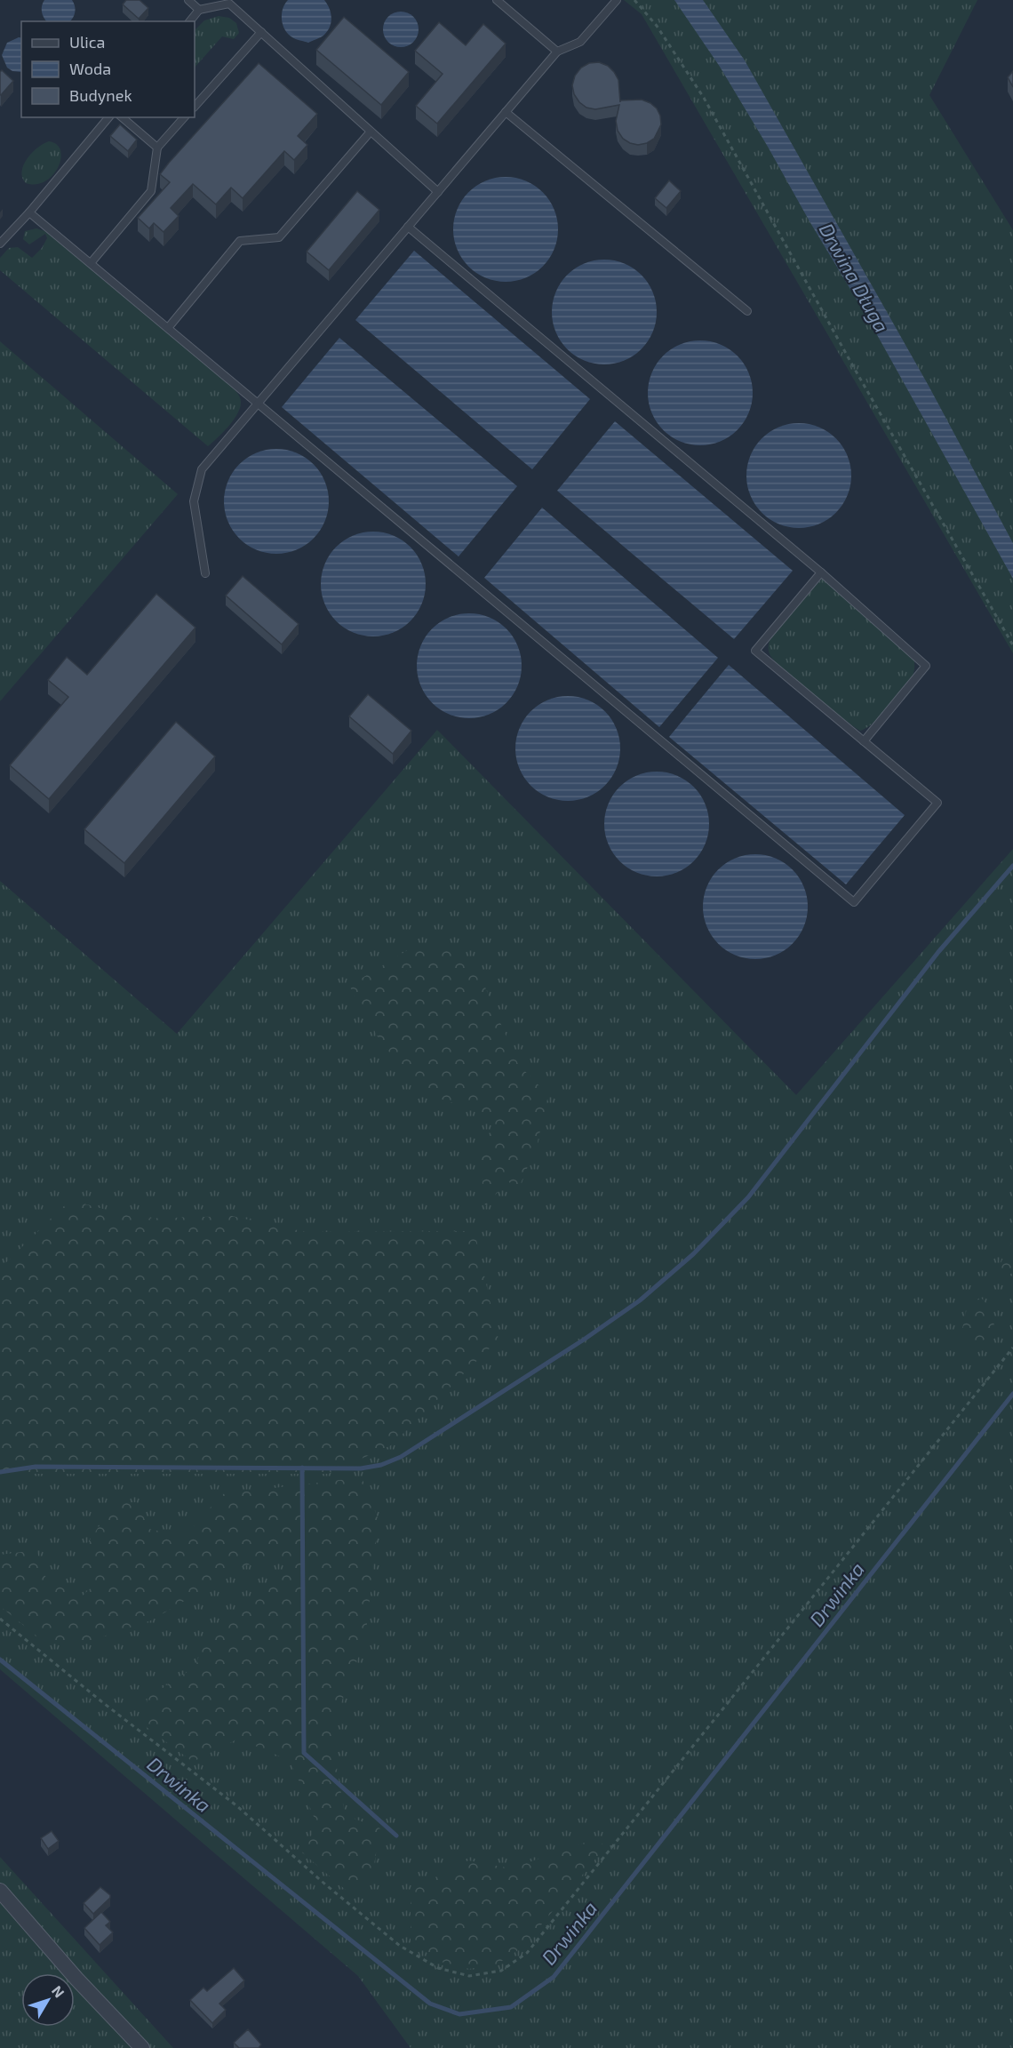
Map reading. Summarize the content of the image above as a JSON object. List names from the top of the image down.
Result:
{
  "water": ["Drwina Długa", "Drwinka"],
  "legend": ["Ulica", "Woda", "Budynek"],
  "north": "top right"
}
